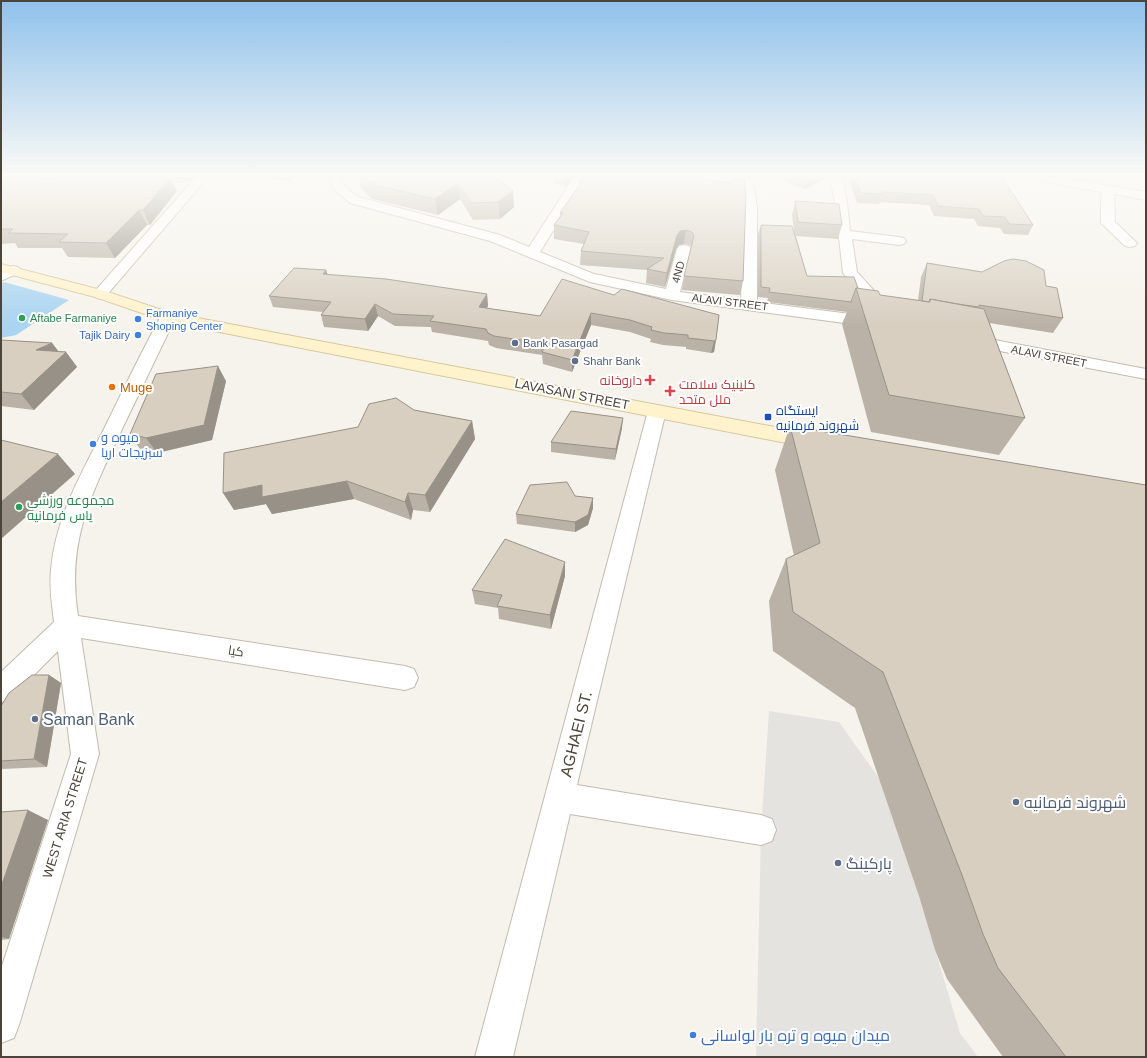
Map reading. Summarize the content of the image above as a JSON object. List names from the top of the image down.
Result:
{
  "streets": {
    "main road": ["LAVASANI STREET"],
    "street": [
      "4ND",
      "ALAVI STREET",
      "کیا",
      "AGHAEI ST.",
      "WEST ARIA STREET"
    ]
  },
  "crossings": [
    ["4ND", "ALAVI STREET"],
    ["LAVASANI STREET", "AGHAEI ST."],
    ["LAVASANI STREET", "WEST ARIA STREET"],
    ["کیا", "WEST ARIA STREET"]
  ],
  "places": {
    "other": [
      "Aftabe Farmaniye",
      "Farmaniye Shoping Center",
      "Tajik Dairy",
      "Bank Pasargad",
      "Shahr Bank",
      "Muge",
      "میوه و سبزیجات اریا",
      "مجموعه ورزشی یاس فرمانیه",
      "Saman Bank",
      "شهروند فرمانیه",
      "پارکینگ",
      "میدان میوه و تره بار لواسانی"
    ],
    "health": ["داروخانه", "کلینیک سلامت ملل متحد"],
    "transit": ["ایستگاه شهروند فرمانیه"]
  }
}
